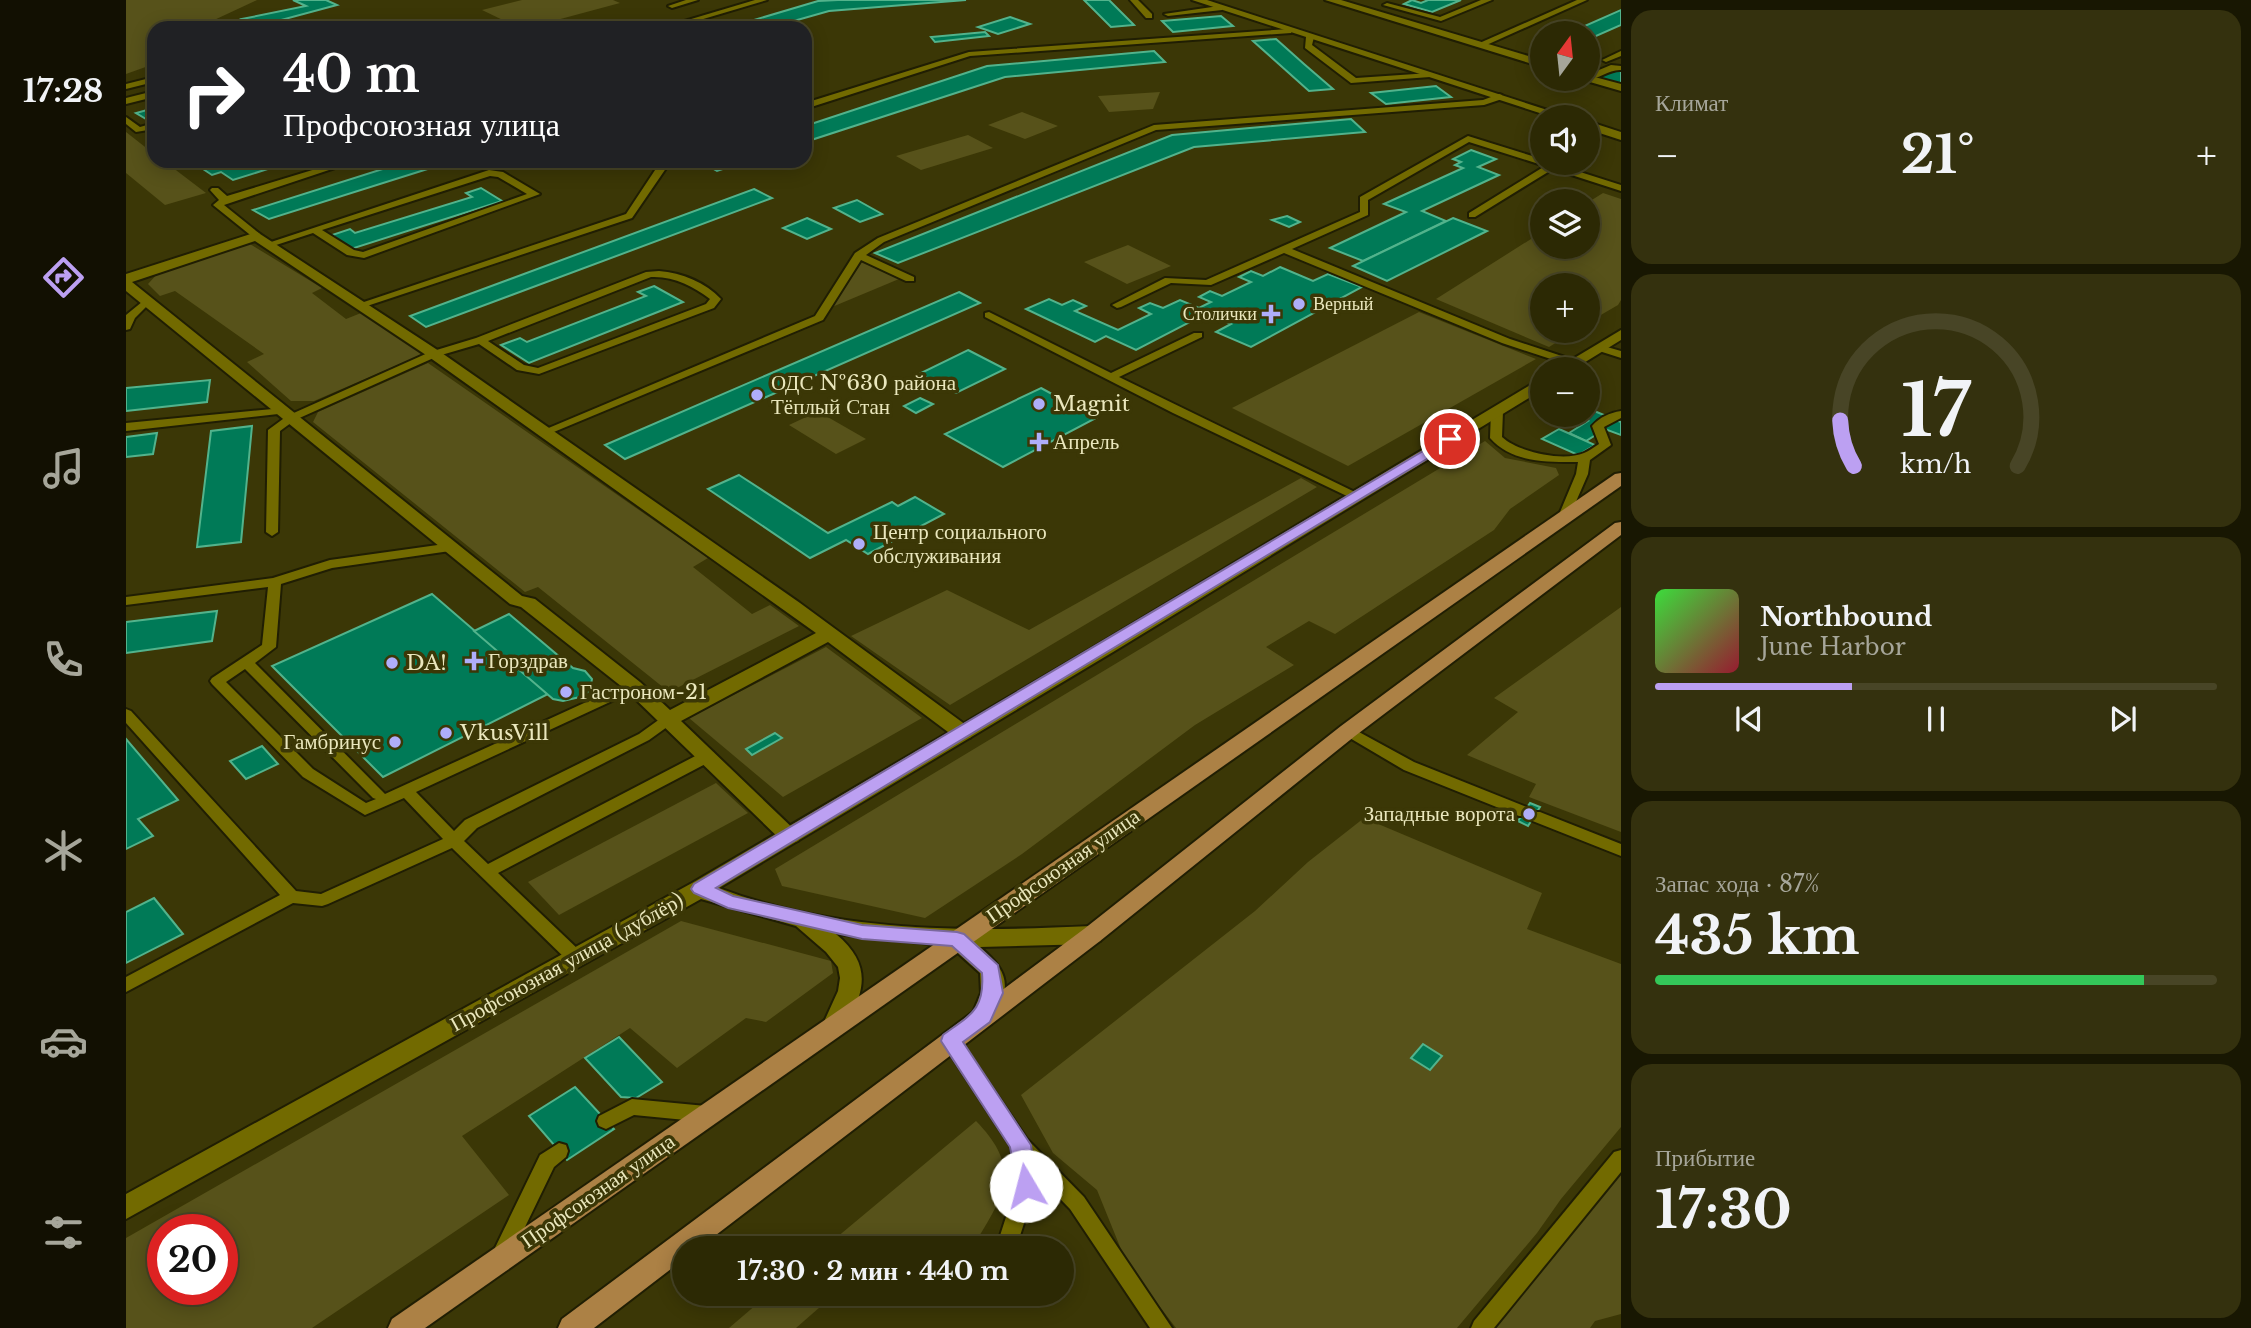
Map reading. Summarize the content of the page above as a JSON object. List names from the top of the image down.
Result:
{
  "streets": {
    "main road": ["Профсоюзная улица"],
    "street": ["Профсоюзная улица (дублёр)"]
  },
  "places": {
    "other": [
      "Верный",
      "ОДС №630 района Тёплый Стан",
      "Magnit",
      "Центр социального обслуживания",
      "DA!",
      "Гастроном-21",
      "VkusVill",
      "Гамбринус",
      "Западные ворота"
    ],
    "health": ["Столички", "Апрель", "Горздрав"]
  },
  "north": "top",
  "page": {
    "tabs": "17:28",
    "tile": [
      "Климат",
      ["Запас хода · 87%", "435 km"],
      ["Прибытие", "17:30"]
    ],
    "map_buttons": ["+", "−"],
    "turn": ["40 m", "Профсоюзная улица"],
    "heat": ["−", "21°", "+"],
    "song": ["Northbound", "June Harbor"],
    "limit": "20",
    "trip": "17:30 · 2 мин · 440 m",
    "gauge": ["17", "km/h"]
  }
}
